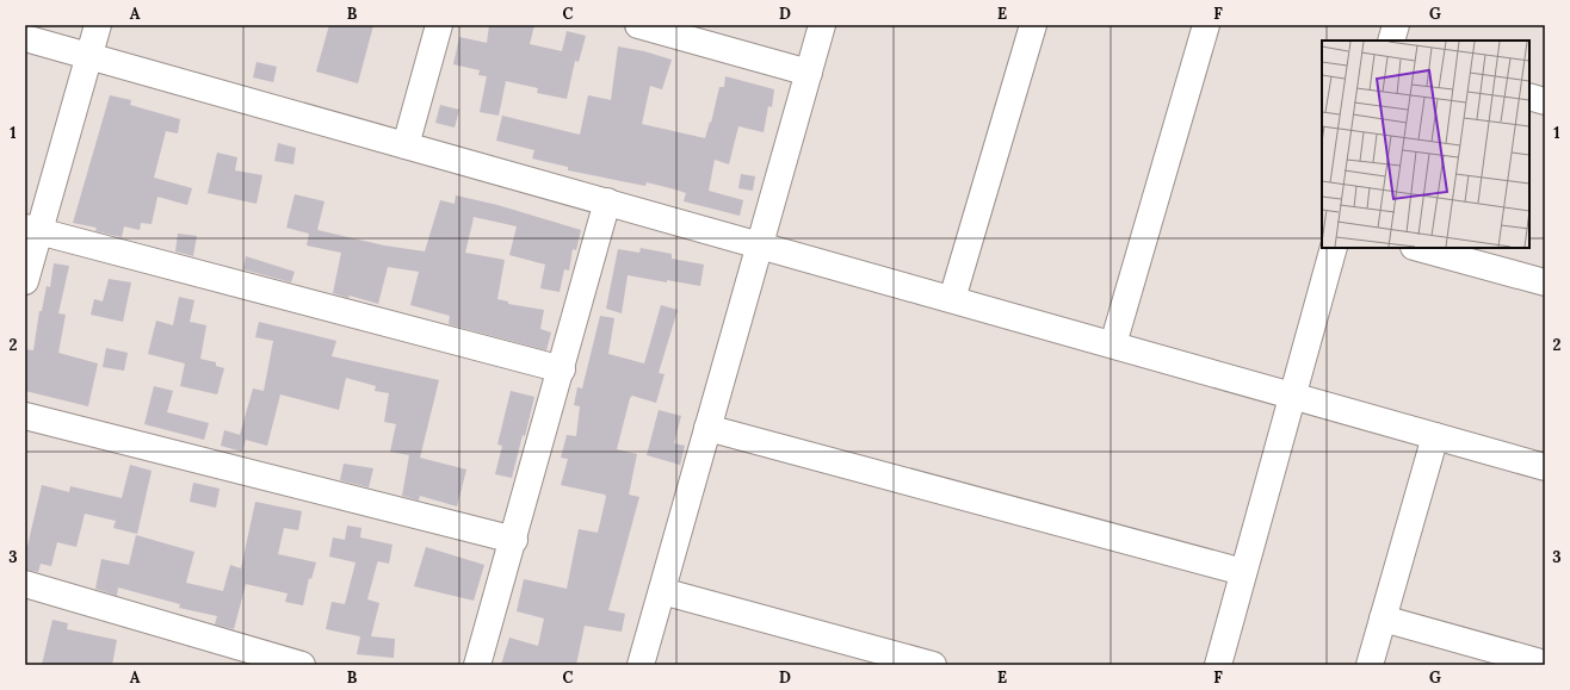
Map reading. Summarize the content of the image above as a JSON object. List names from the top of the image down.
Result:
{
  "grid": {
    "columns": [
      "A",
      "B",
      "C",
      "D",
      "E",
      "F",
      "G"
    ],
    "rows": ["1", "2", "3"]
  }
}
